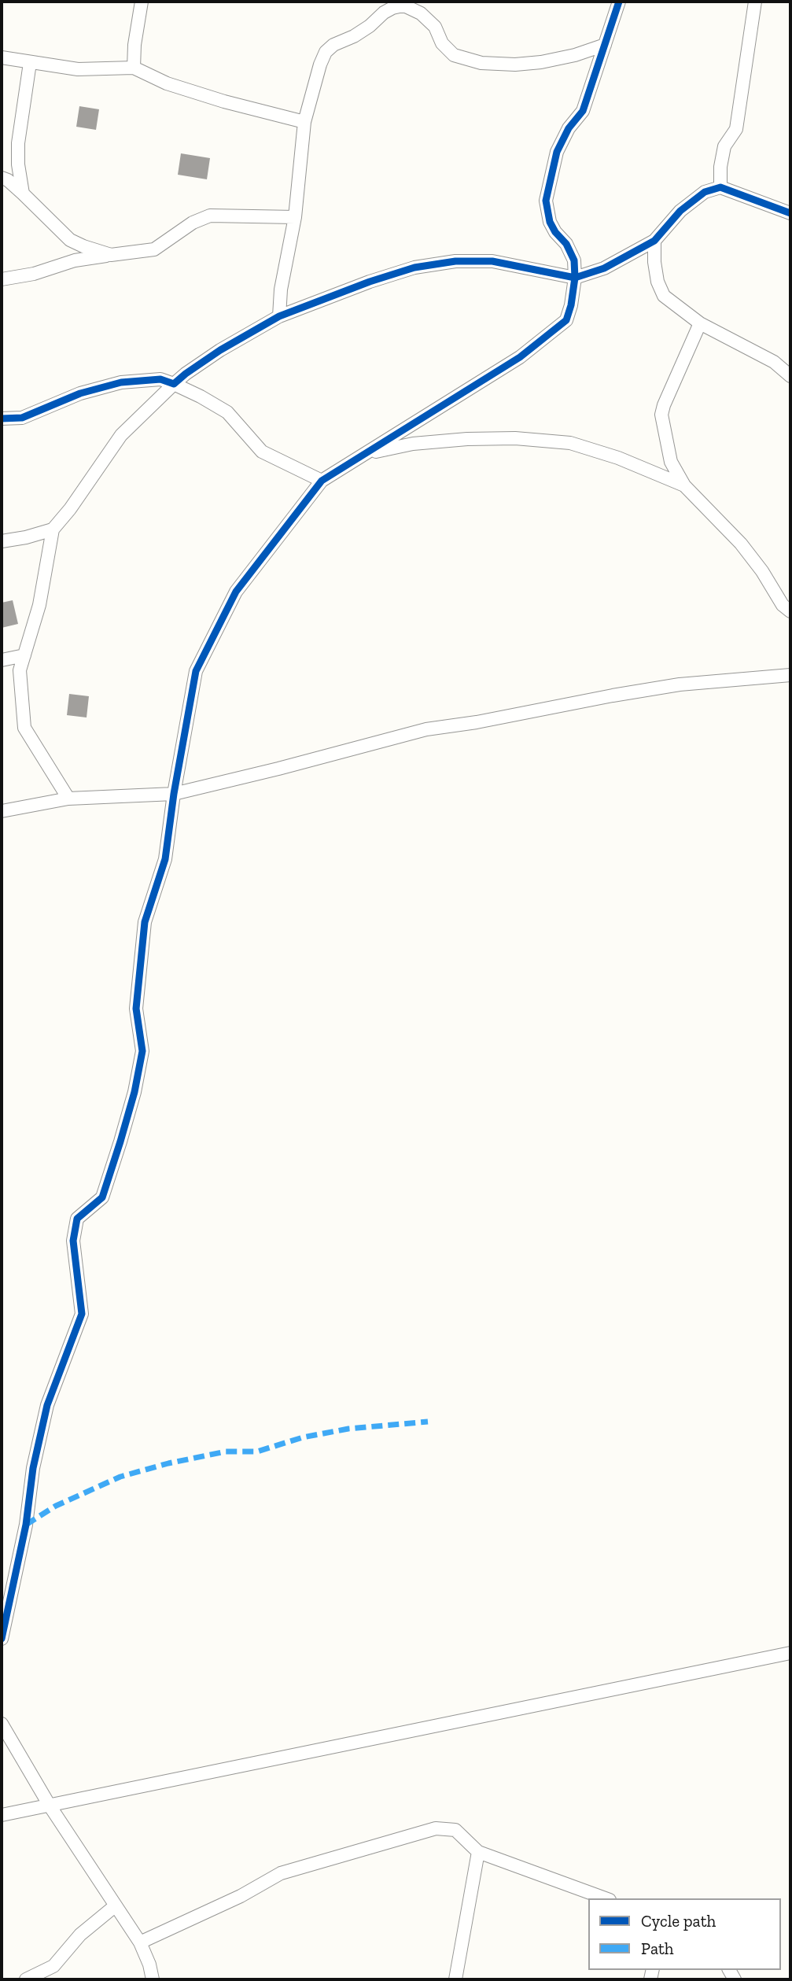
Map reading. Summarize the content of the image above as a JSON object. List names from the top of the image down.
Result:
{
  "legend": ["Cycle path", "Path"]
}
